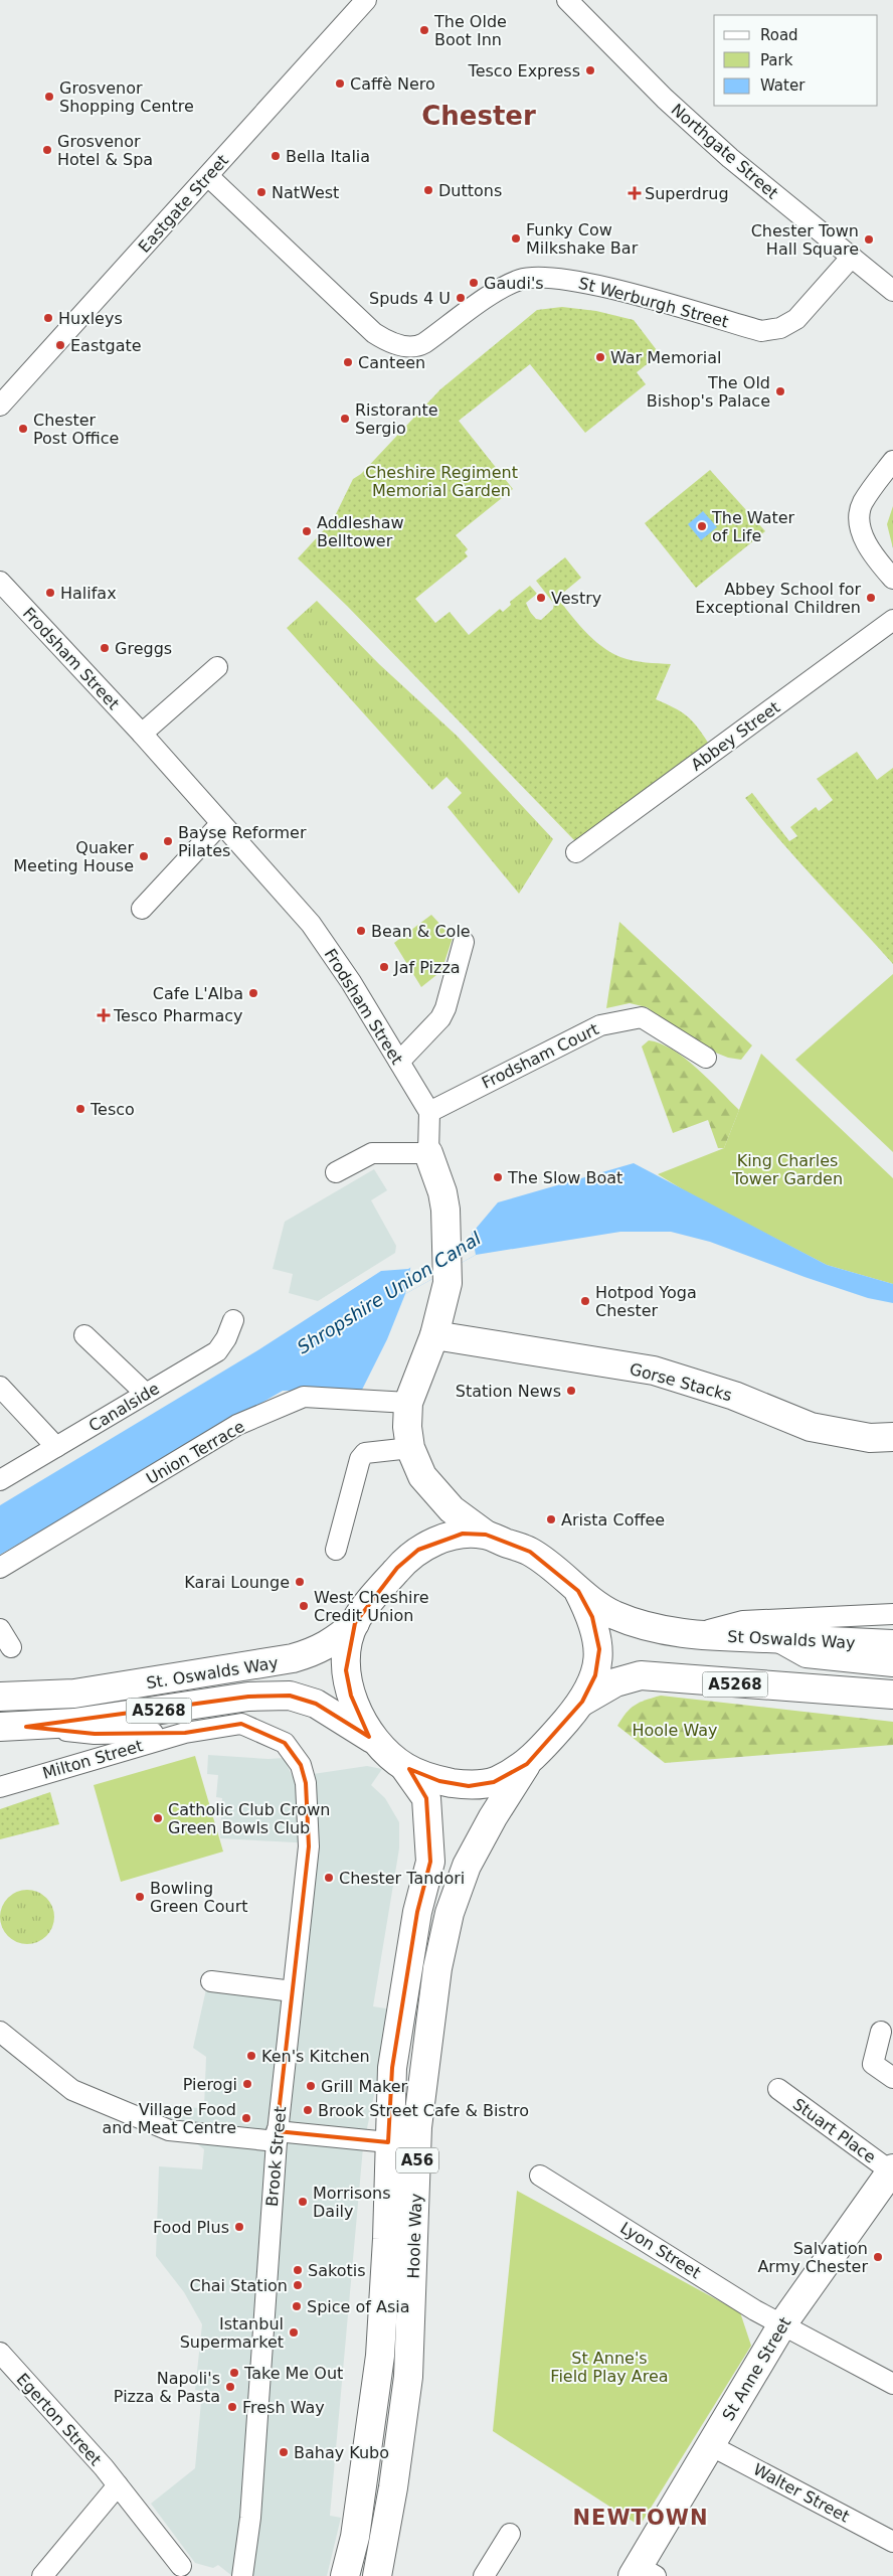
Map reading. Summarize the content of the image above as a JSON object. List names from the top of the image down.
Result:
{
  "streets": {
    "main road": [
      "Gorse Stacks",
      "St Oswalds Way",
      "St. Oswalds Way",
      "A5268",
      "A56",
      "Hoole Way",
      "St Anne Street"
    ],
    "street": [
      "Northgate Street",
      "Eastgate Street",
      "St Werburgh Street",
      "Frodsham Street",
      "Abbey Street",
      "Frodsham Court",
      "Canalside",
      "Union Terrace",
      "Milton Street",
      "Stuart Place",
      "Brook Street",
      "Lyon Street",
      "Egerton Street",
      "Walter Street"
    ]
  },
  "crossings": [
    ["Northgate Street", "St Werburgh Street"],
    ["Eastgate Street", "St Werburgh Street"],
    ["Frodsham Street", "Frodsham Court"],
    ["St Oswalds Way", "A5268"],
    ["St. Oswalds Way", "Milton Street"],
    ["A5268", "Hoole Way"],
    ["Milton Street", "Brook Street"],
    ["Stuart Place", "St Anne Street"],
    ["Lyon Street", "St Anne Street"],
    ["St Anne Street", "Walter Street"]
  ],
  "districts": ["Chester", "NEWTOWN"],
  "water": ["Shropshire Union Canal"],
  "parks": [
    "Cheshire Regiment Memorial Garden",
    "King Charles Tower Garden",
    "Hoole Way",
    "St Anne's Field Play Area"
  ],
  "places": {
    "other": [
      "The Olde Boot Inn",
      "Tesco Express",
      "Caffè Nero",
      "Grosvenor Shopping Centre",
      "Grosvenor Hotel & Spa",
      "Bella Italia",
      "Duttons",
      "NatWest",
      "Funky Cow Milkshake Bar",
      "Chester Town Hall Square",
      "Gaudi's",
      "Spuds 4 U",
      "Huxleys",
      "Eastgate",
      "War Memorial",
      "Canteen",
      "The Old Bishop's Palace",
      "Ristorante Sergio",
      "Chester Post Office",
      "The Water of Life",
      "Addleshaw Belltower",
      "Halifax",
      "Vestry",
      "Abbey School for Exceptional Children",
      "Greggs",
      "Bayse Reformer Pilates",
      "Quaker Meeting House",
      "Bean & Cole",
      "Jaf Pizza",
      "Cafe L'Alba",
      "Tesco",
      "The Slow Boat",
      "Hotpod Yoga Chester",
      "Station News",
      "Arista Coffee",
      "Karai Lounge",
      "West Cheshire Credit Union",
      "Catholic Club Crown Green Bowls Club",
      "Chester Tandori",
      "Bowling Green Court",
      "Ken's Kitchen",
      "Pierogi",
      "Grill Maker",
      "Brook Street Cafe & Bistro",
      "Village Food and Meat Centre",
      "Morrisons Daily",
      "Food Plus",
      "Salvation Army Chester",
      "Sakotis",
      "Chai Station",
      "Spice of Asia",
      "Istanbul Supermarket",
      "Take Me Out",
      "Napoli's Pizza & Pasta",
      "Fresh Way",
      "Bahay Kubo"
    ],
    "health": ["Superdrug", "Tesco Pharmacy"]
  },
  "legend": ["Road", "Park", "Water"]
}
